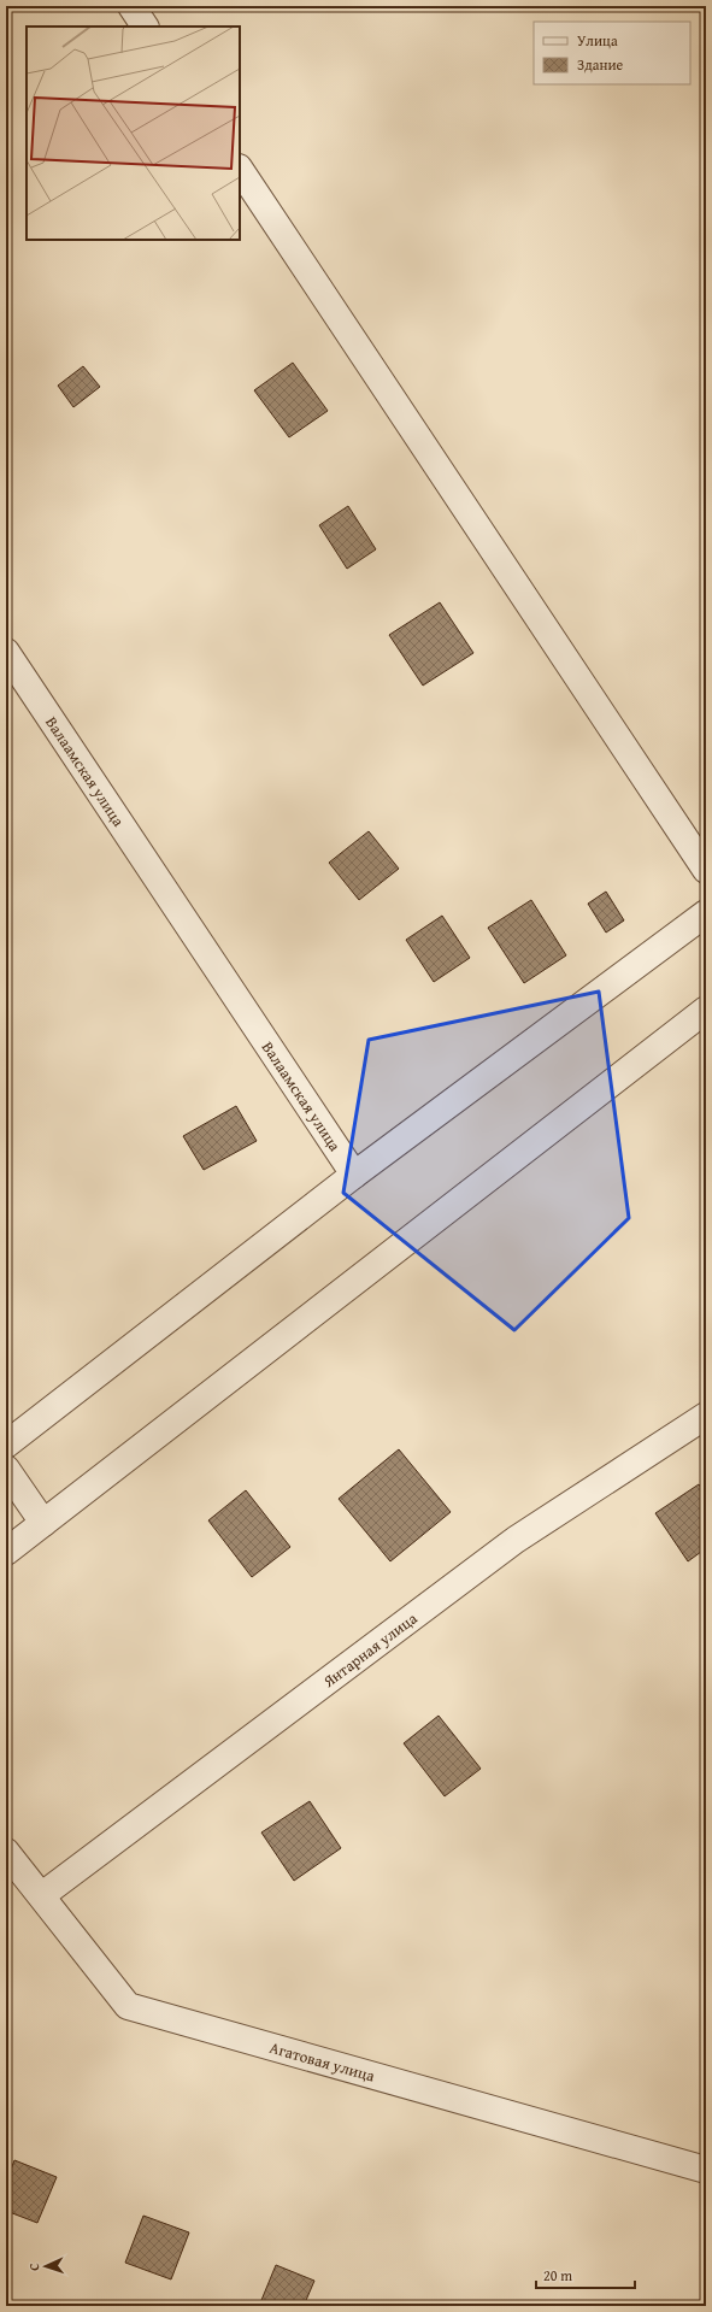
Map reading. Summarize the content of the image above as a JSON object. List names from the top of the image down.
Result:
{
  "streets": {
    "street": ["Валаамская улица", "Янтарная улица", "Агатовая улица"]
  },
  "crossings": [
    ["Янтарная улица", "Агатовая улица"]
  ],
  "legend": ["Улица", "Здание"],
  "scale_bar": "20 m",
  "north": "left"
}
